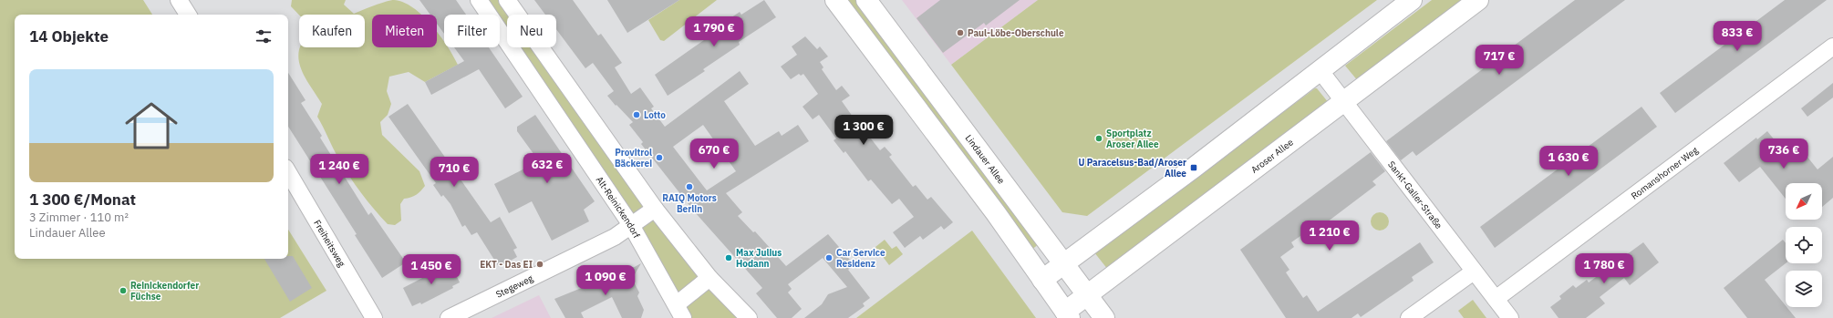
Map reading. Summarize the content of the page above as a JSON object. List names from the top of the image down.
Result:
{
  "streets": {
    "main road": ["Aroser Allee", "Lindauer Allee"],
    "street": [
      "Romanshorner Weg",
      "Sankt-Galler-Straße",
      "Alt-Reinickendorf",
      "Freiheitsweg",
      "Stegeweg"
    ]
  },
  "crossings": [
    ["Aroser Allee", "Lindauer Allee"],
    ["Aroser Allee", "Sankt-Galler-Straße"],
    ["Romanshorner Weg", "Sankt-Galler-Straße"],
    ["Alt-Reinickendorf", "Stegeweg"]
  ],
  "places": {
    "other": [
      "Paul-Löbe-Oberschule",
      "Lotto",
      "Sportplatz Aroser Allee",
      "Provitrol Bäckerei",
      "RAIQ Motors Berlin",
      "Max Julius Hodann",
      "Car Service Residenz",
      "EKT - Das EI",
      "Reinickendorfer Füchse"
    ],
    "transit": ["U Paracelsus-Bad/Aroser Allee"]
  },
  "north": "bottom left",
  "page": {
    "chip": [
      "Kaufen",
      "Mieten",
      "Filter",
      "Neu"
    ],
    "heading": "14 Objekte",
    "price": [
      "1 790 €",
      "833 €",
      "717 €",
      "1 300 €",
      "670 €",
      "736 €",
      "1 630 €",
      "632 €",
      "1 240 €",
      "710 €",
      "1 210 €",
      "1 780 €",
      "1 450 €",
      "1 090 €"
    ],
    "list": [
      {
        "name": "1 300 €/Monat",
        "note": "3 Zimmer · 110 m² · Lindauer Allee"
      }
    ]
  }
}
